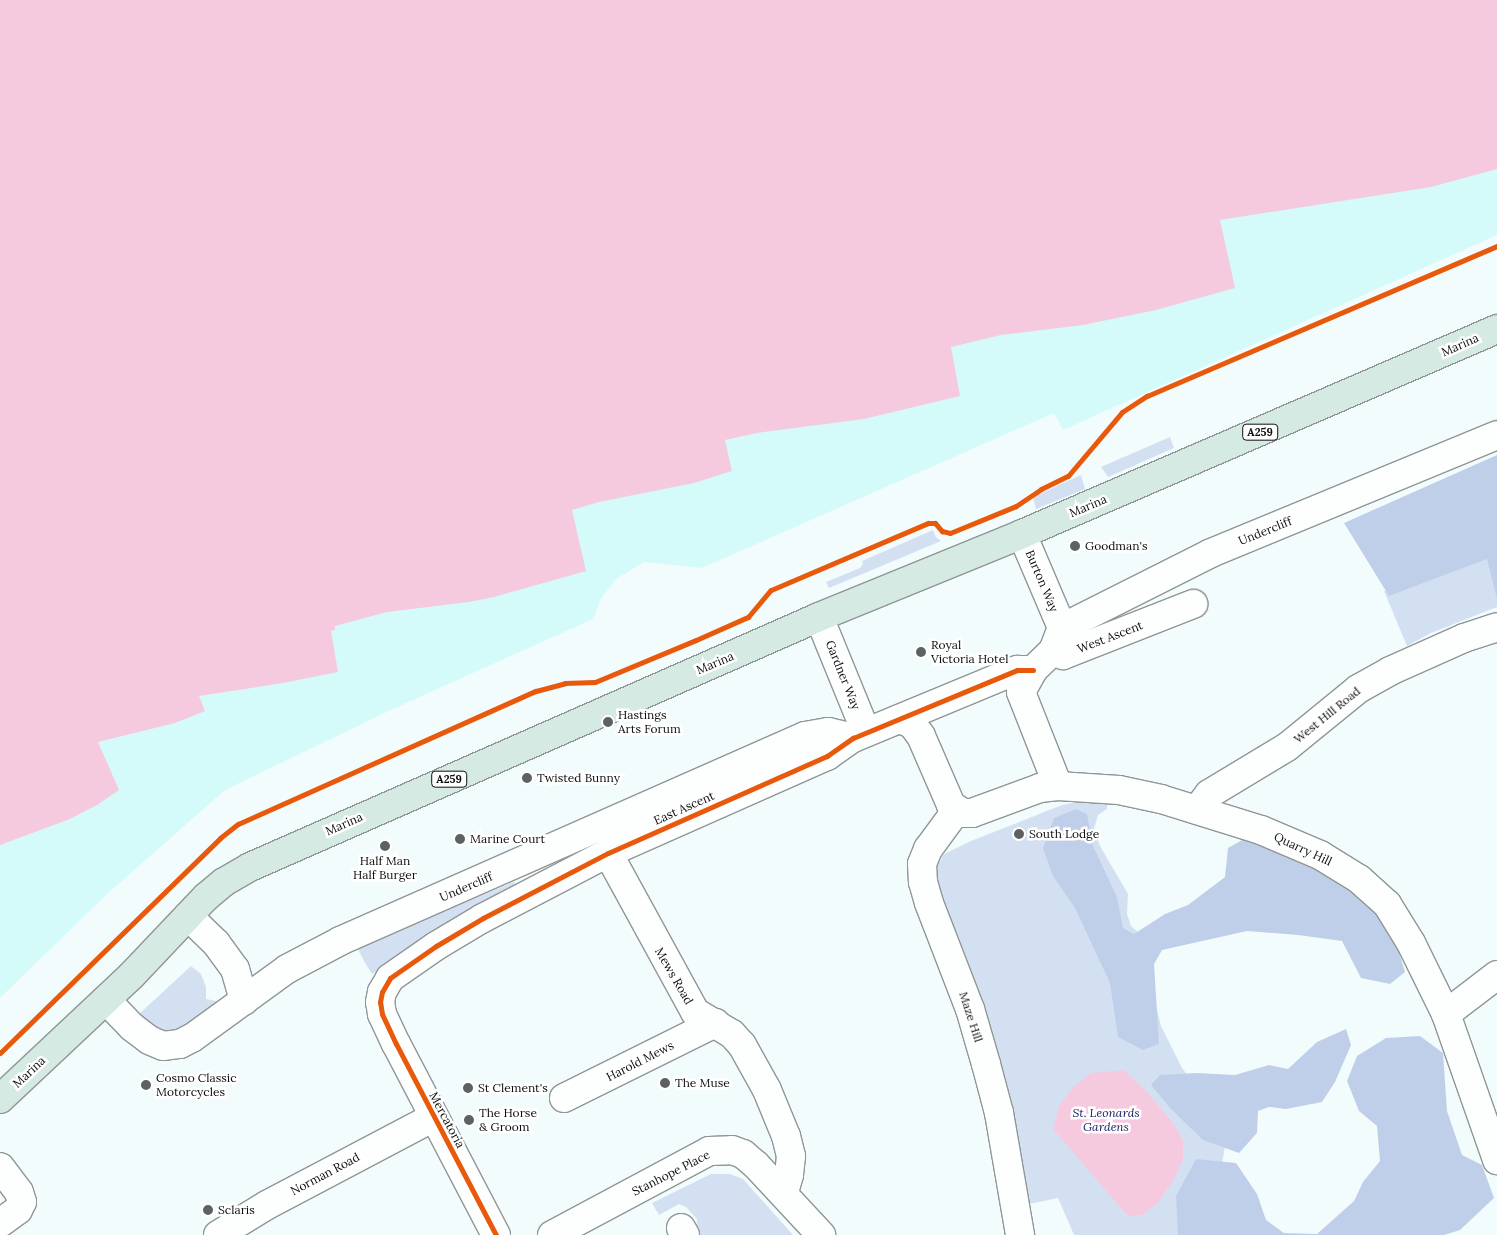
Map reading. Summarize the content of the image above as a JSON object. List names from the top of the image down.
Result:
{
  "streets": {
    "highway": ["Marina", "A259"],
    "street": [
      "Undercliff",
      "Burton Way",
      "West Ascent",
      "Gardner Way",
      "West Hill Road",
      "East Ascent",
      "Quarry Hill",
      "Mews Road",
      "Maze Hill",
      "Harold Mews",
      "Mercatoria",
      "Stanhope Place",
      "Norman Road"
    ]
  },
  "crossings": [
    ["Marina", "Undercliff"],
    ["Marina", "Burton Way"],
    ["Marina", "Gardner Way"],
    ["Undercliff", "Burton Way"],
    ["Undercliff", "West Ascent"],
    ["Undercliff", "Gardner Way"],
    ["Undercliff", "East Ascent"],
    ["Burton Way", "West Ascent"],
    ["Gardner Way", "East Ascent"],
    ["West Hill Road", "Quarry Hill"],
    ["East Ascent", "Mews Road"],
    ["East Ascent", "Mercatoria"],
    ["Quarry Hill", "Maze Hill"],
    ["Mews Road", "Harold Mews"],
    ["Mews Road", "Stanhope Place"],
    ["Mercatoria", "Norman Road"]
  ],
  "parks": ["St. Leonards Gardens"],
  "places": [
    "Goodman's",
    "Royal Victoria Hotel",
    "Hastings Arts Forum",
    "Twisted Bunny",
    "South Lodge",
    "Marine Court",
    "Half Man Half Burger",
    "The Muse",
    "Cosmo Classic Motorcycles",
    "St Clement's",
    "The Horse & Groom",
    "Sclaris"
  ]
}
